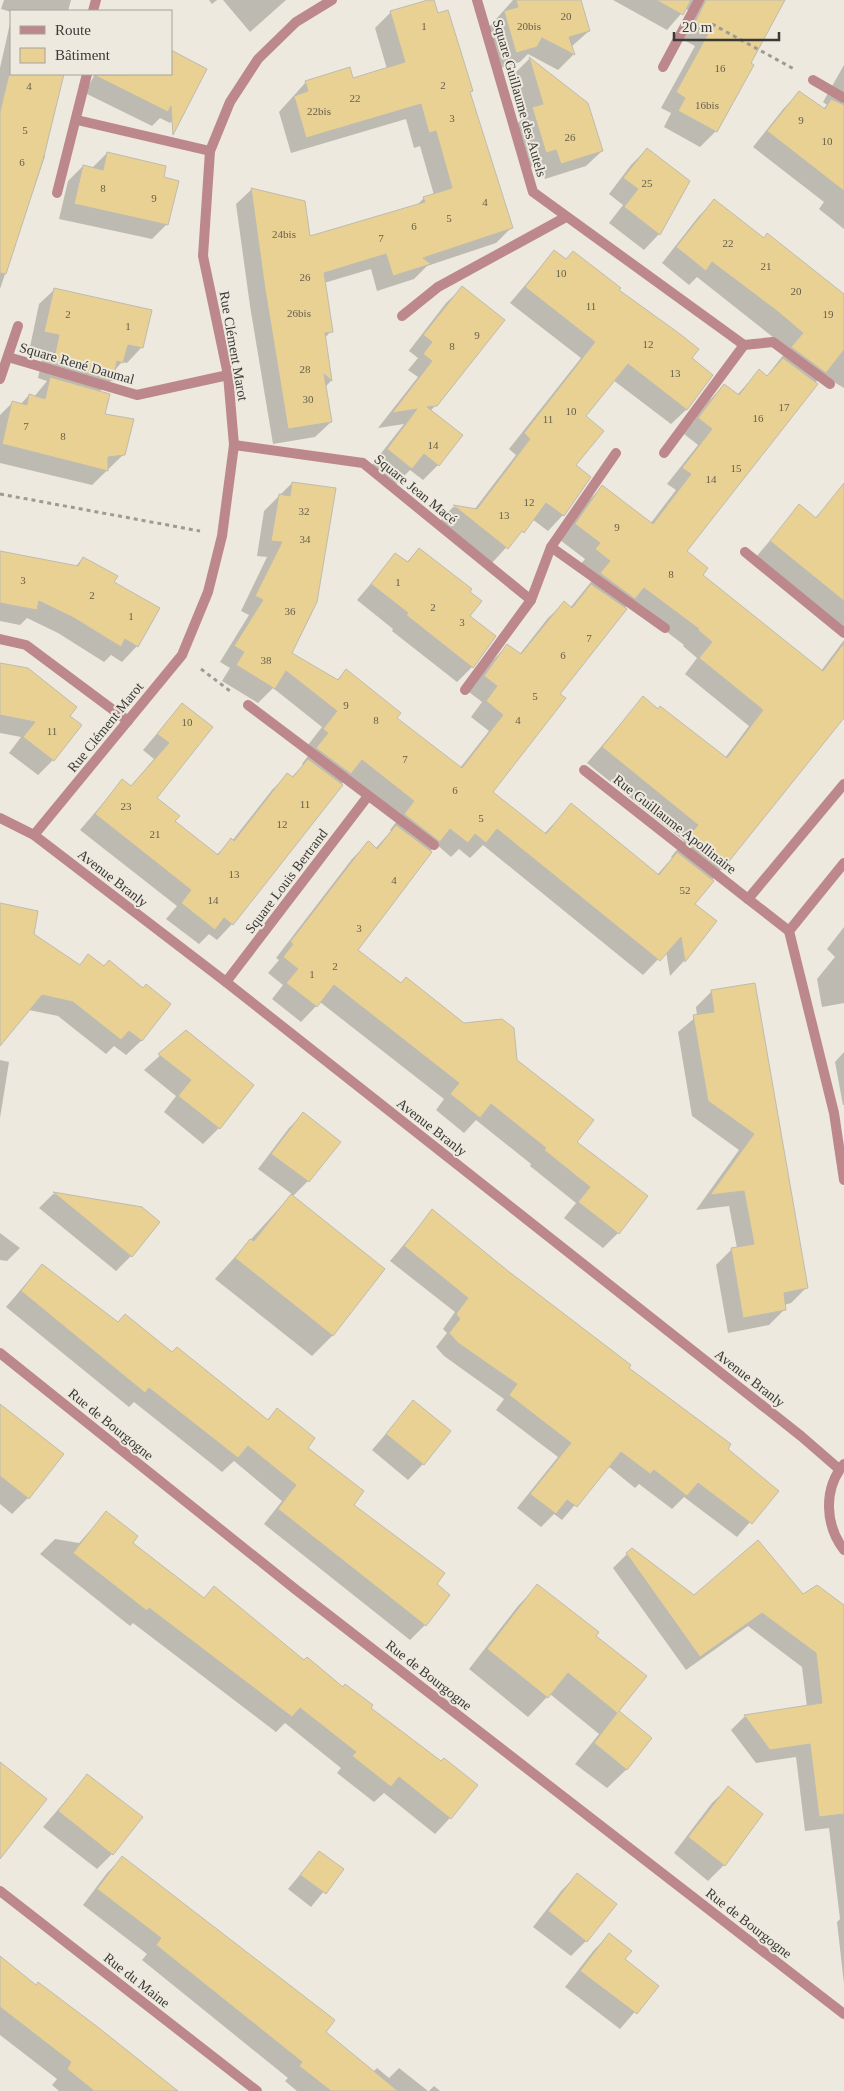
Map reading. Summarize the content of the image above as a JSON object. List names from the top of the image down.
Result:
{
  "streets": {
    "street": [
      "Square Guillaume des Autels",
      "Rue Clément Marot",
      "Square René Daumal",
      "Square Jean Macé",
      "Rue Guillaume Apollinaire",
      "Avenue Branly",
      "Square Louis Bertrand",
      "Rue de Bourgogne",
      "Rue du Maine"
    ]
  },
  "crossings": [
    ["Rue Clément Marot", "Square René Daumal"],
    ["Rue Clément Marot", "Square Jean Macé"],
    ["Rue Clément Marot", "Avenue Branly"],
    ["Avenue Branly", "Square Louis Bertrand"]
  ],
  "house_numbers": [
    "20",
    "1",
    "20bis",
    "16",
    "2",
    "4",
    "22",
    "16bis",
    "22bis",
    "3",
    "9",
    "5",
    "26",
    "10",
    "6",
    "25",
    "8",
    "9",
    "4",
    "5",
    "6",
    "24bis",
    "7",
    "22",
    "21",
    "10",
    "26",
    "20",
    "11",
    "26bis",
    "2",
    "19",
    "1",
    "9",
    "12",
    "8",
    "28",
    "13",
    "30",
    "17",
    "10",
    "16",
    "11",
    "7",
    "8",
    "14",
    "15",
    "14",
    "12",
    "32",
    "13",
    "9",
    "34",
    "8",
    "3",
    "1",
    "2",
    "2",
    "36",
    "1",
    "3",
    "7",
    "6",
    "38",
    "5",
    "9",
    "8",
    "4",
    "10",
    "11",
    "7",
    "6",
    "11",
    "23",
    "5",
    "12",
    "21",
    "13",
    "4",
    "52",
    "14",
    "3",
    "2",
    "1"
  ],
  "legend": ["Route", "Bâtiment"],
  "scale_bar": "20 m"
}
